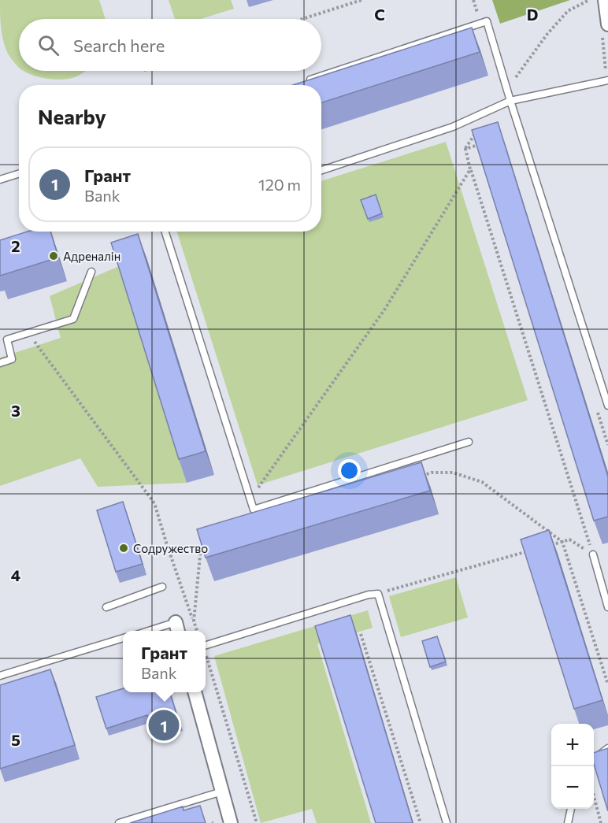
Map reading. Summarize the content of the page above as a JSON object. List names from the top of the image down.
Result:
{
  "places": ["Адреналін", "Содружество"],
  "page": {
    "search": "Search here",
    "heading": "Nearby",
    "list": [
      {
        "mark": "1",
        "name": "Грант",
        "note": "Bank",
        "value": "120 m"
      }
    ],
    "popup": ["Грант", "Bank"],
    "pins": "1",
    "map_buttons": ["+", "−"]
  },
  "grid": {
    "columns": ["C", "D"],
    "rows": [
      "2",
      "3",
      "4",
      "5"
    ]
  }
}
